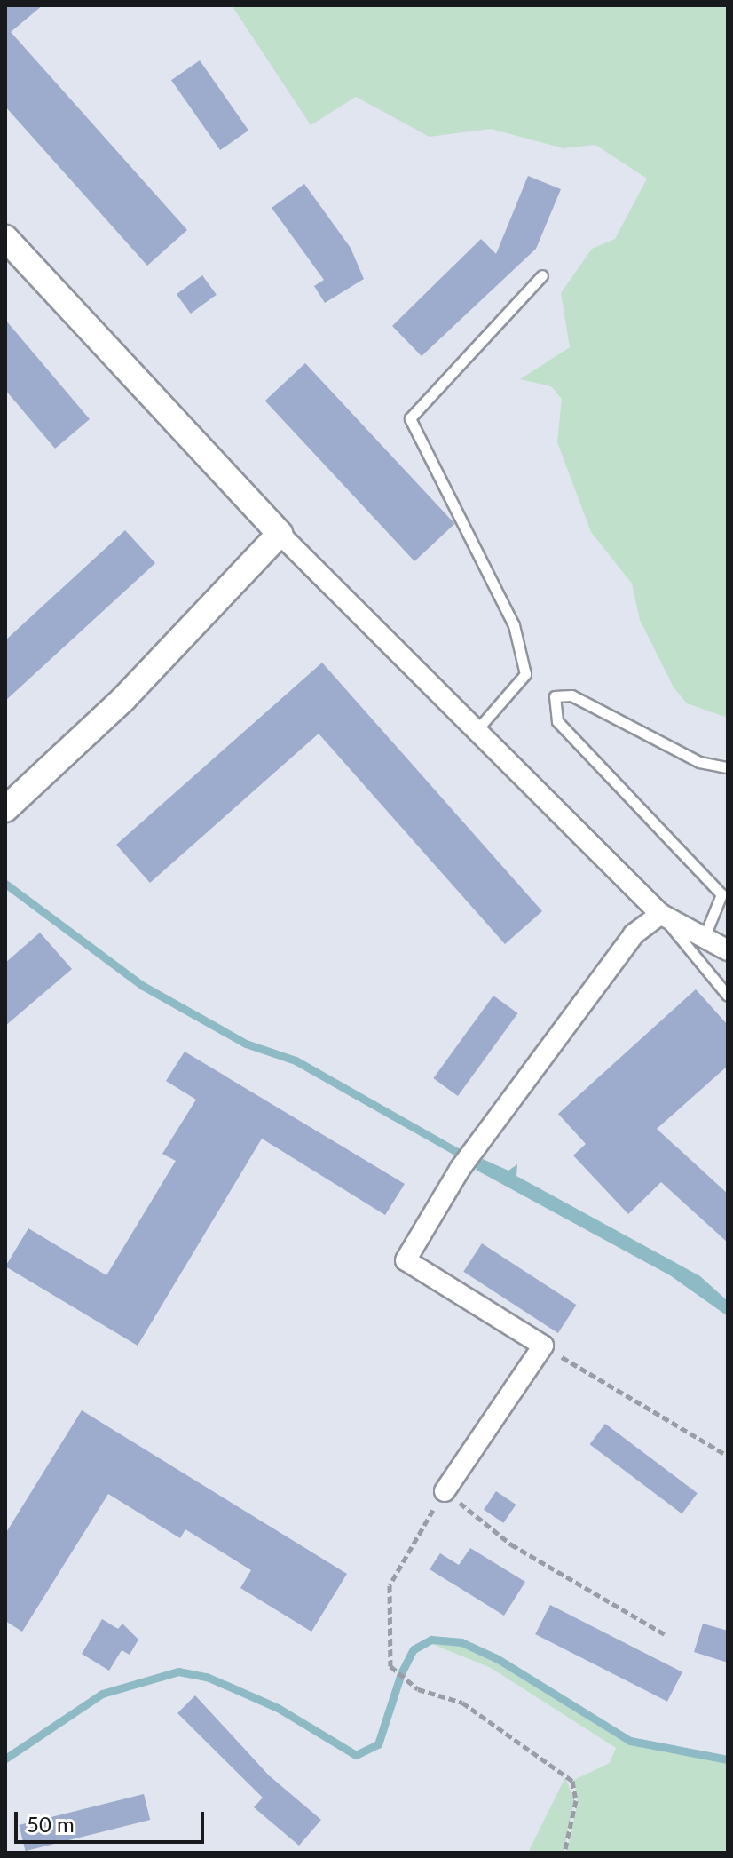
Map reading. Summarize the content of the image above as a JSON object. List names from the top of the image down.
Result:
{
  "scale_bar": "50 m"
}
